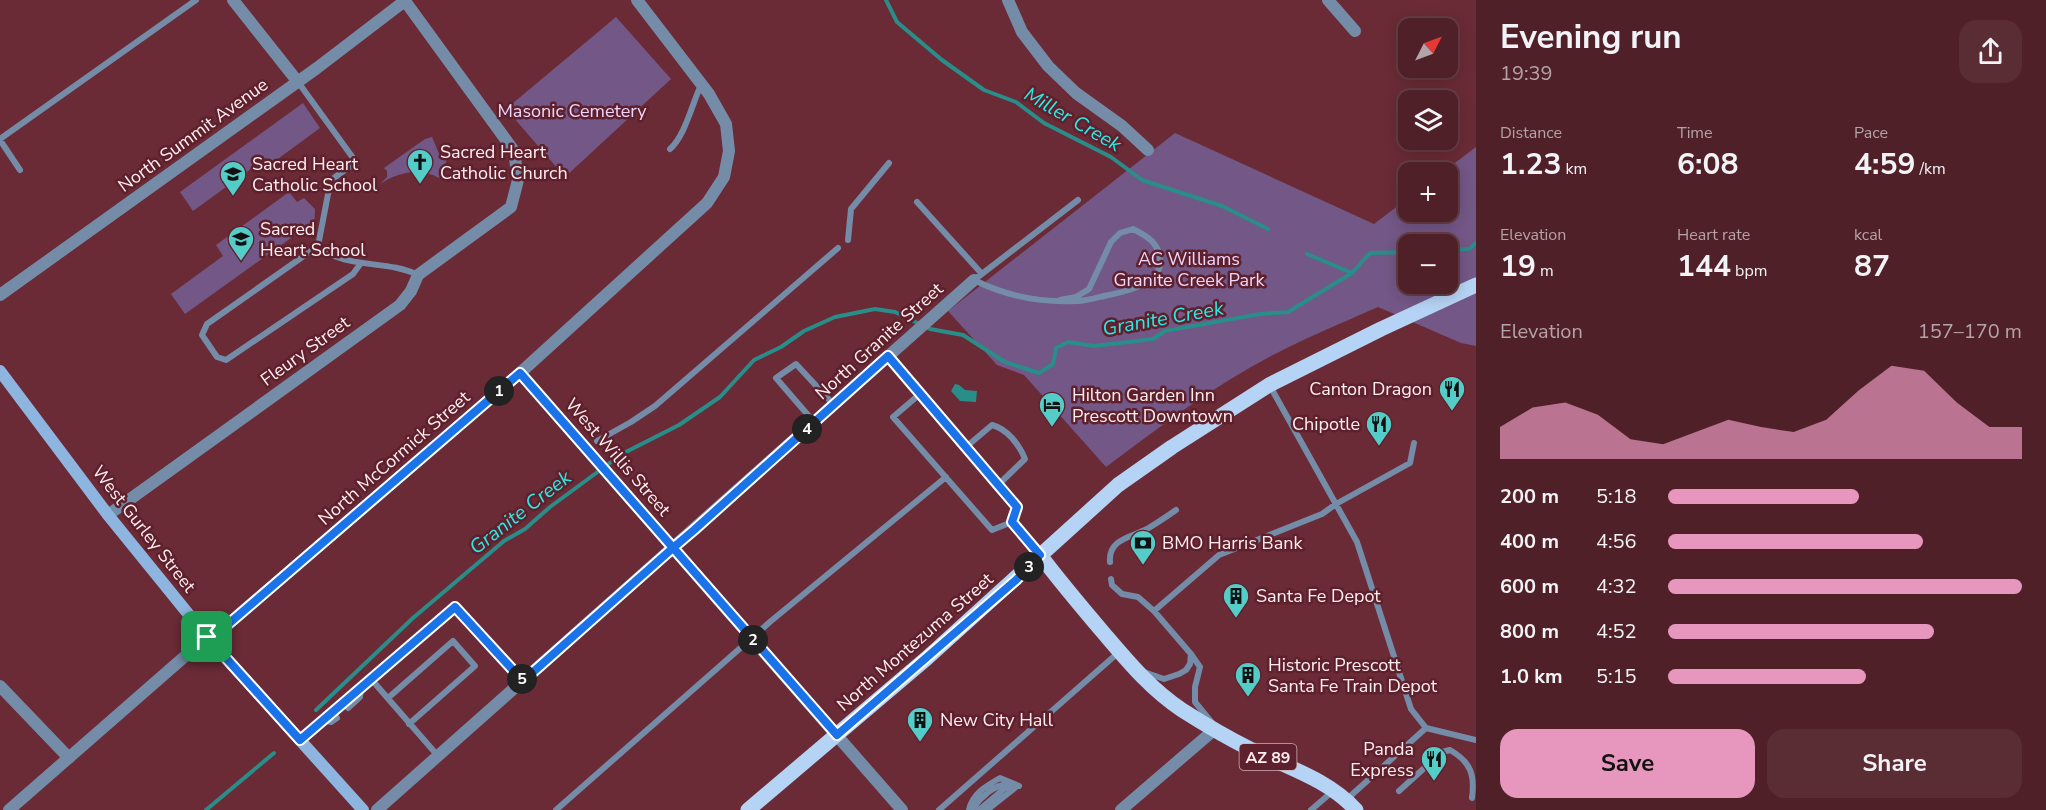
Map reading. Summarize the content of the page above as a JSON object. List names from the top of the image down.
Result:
{
  "streets": {
    "main road": ["West Gurley Street", "North Montezuma Street", "AZ 89"],
    "street": [
      "North Summit Avenue",
      "North Granite Street",
      "Fleury Street",
      "West Willis Street",
      "North McCormick Street"
    ]
  },
  "crossings": [
    ["North Summit Avenue", "Fleury Street"],
    ["North Granite Street", "West Willis Street"],
    ["Fleury Street", "West Gurley Street"],
    ["West Willis Street", "North McCormick Street"],
    ["West Willis Street", "North Montezuma Street"],
    ["North McCormick Street", "West Gurley Street"],
    ["North Montezuma Street", "AZ 89"]
  ],
  "water": ["Miller Creek", "Granite Creek"],
  "parks": ["Masonic Cemetery", "AC Williams Granite Creek Park"],
  "places": {
    "church": ["Sacred Heart Catholic Church"],
    "school or university": ["Sacred Heart Catholic School", "Sacred Heart School"],
    "restaurant": ["Canton Dragon", "Chipotle", "Panda Express"],
    "hotel": ["Hilton Garden Inn Prescott Downtown"],
    "bank": ["BMO Harris Bank"],
    "building": ["Santa Fe Depot", "Historic Prescott Santa Fe Train Depot", "New City Hall"]
  },
  "north": "top right",
  "page": {
    "heading": ["Evening run", "19:39"],
    "map_buttons": ["+", "−"],
    "stats": [
      ["Distance", "1.23 km"],
      ["Time", "6:08"],
      ["Pace", "4:59 /km"],
      ["Elevation", "19 m"],
      ["Heart rate", "144 bpm"],
      ["kcal", "87"]
    ],
    "chart": ["Elevation", "157–170 m"],
    "pins": [
      "1",
      "4",
      "3",
      "2",
      "5"
    ],
    "list": [
      {
        "name": "200 m",
        "note": "5:18"
      },
      {
        "name": "400 m",
        "note": "4:56"
      },
      {
        "name": "600 m",
        "note": "4:32"
      },
      {
        "name": "800 m",
        "note": "4:52"
      },
      {
        "name": "1.0 km",
        "note": "5:15"
      }
    ],
    "buttons": ["Save", "Share"]
  }
}
